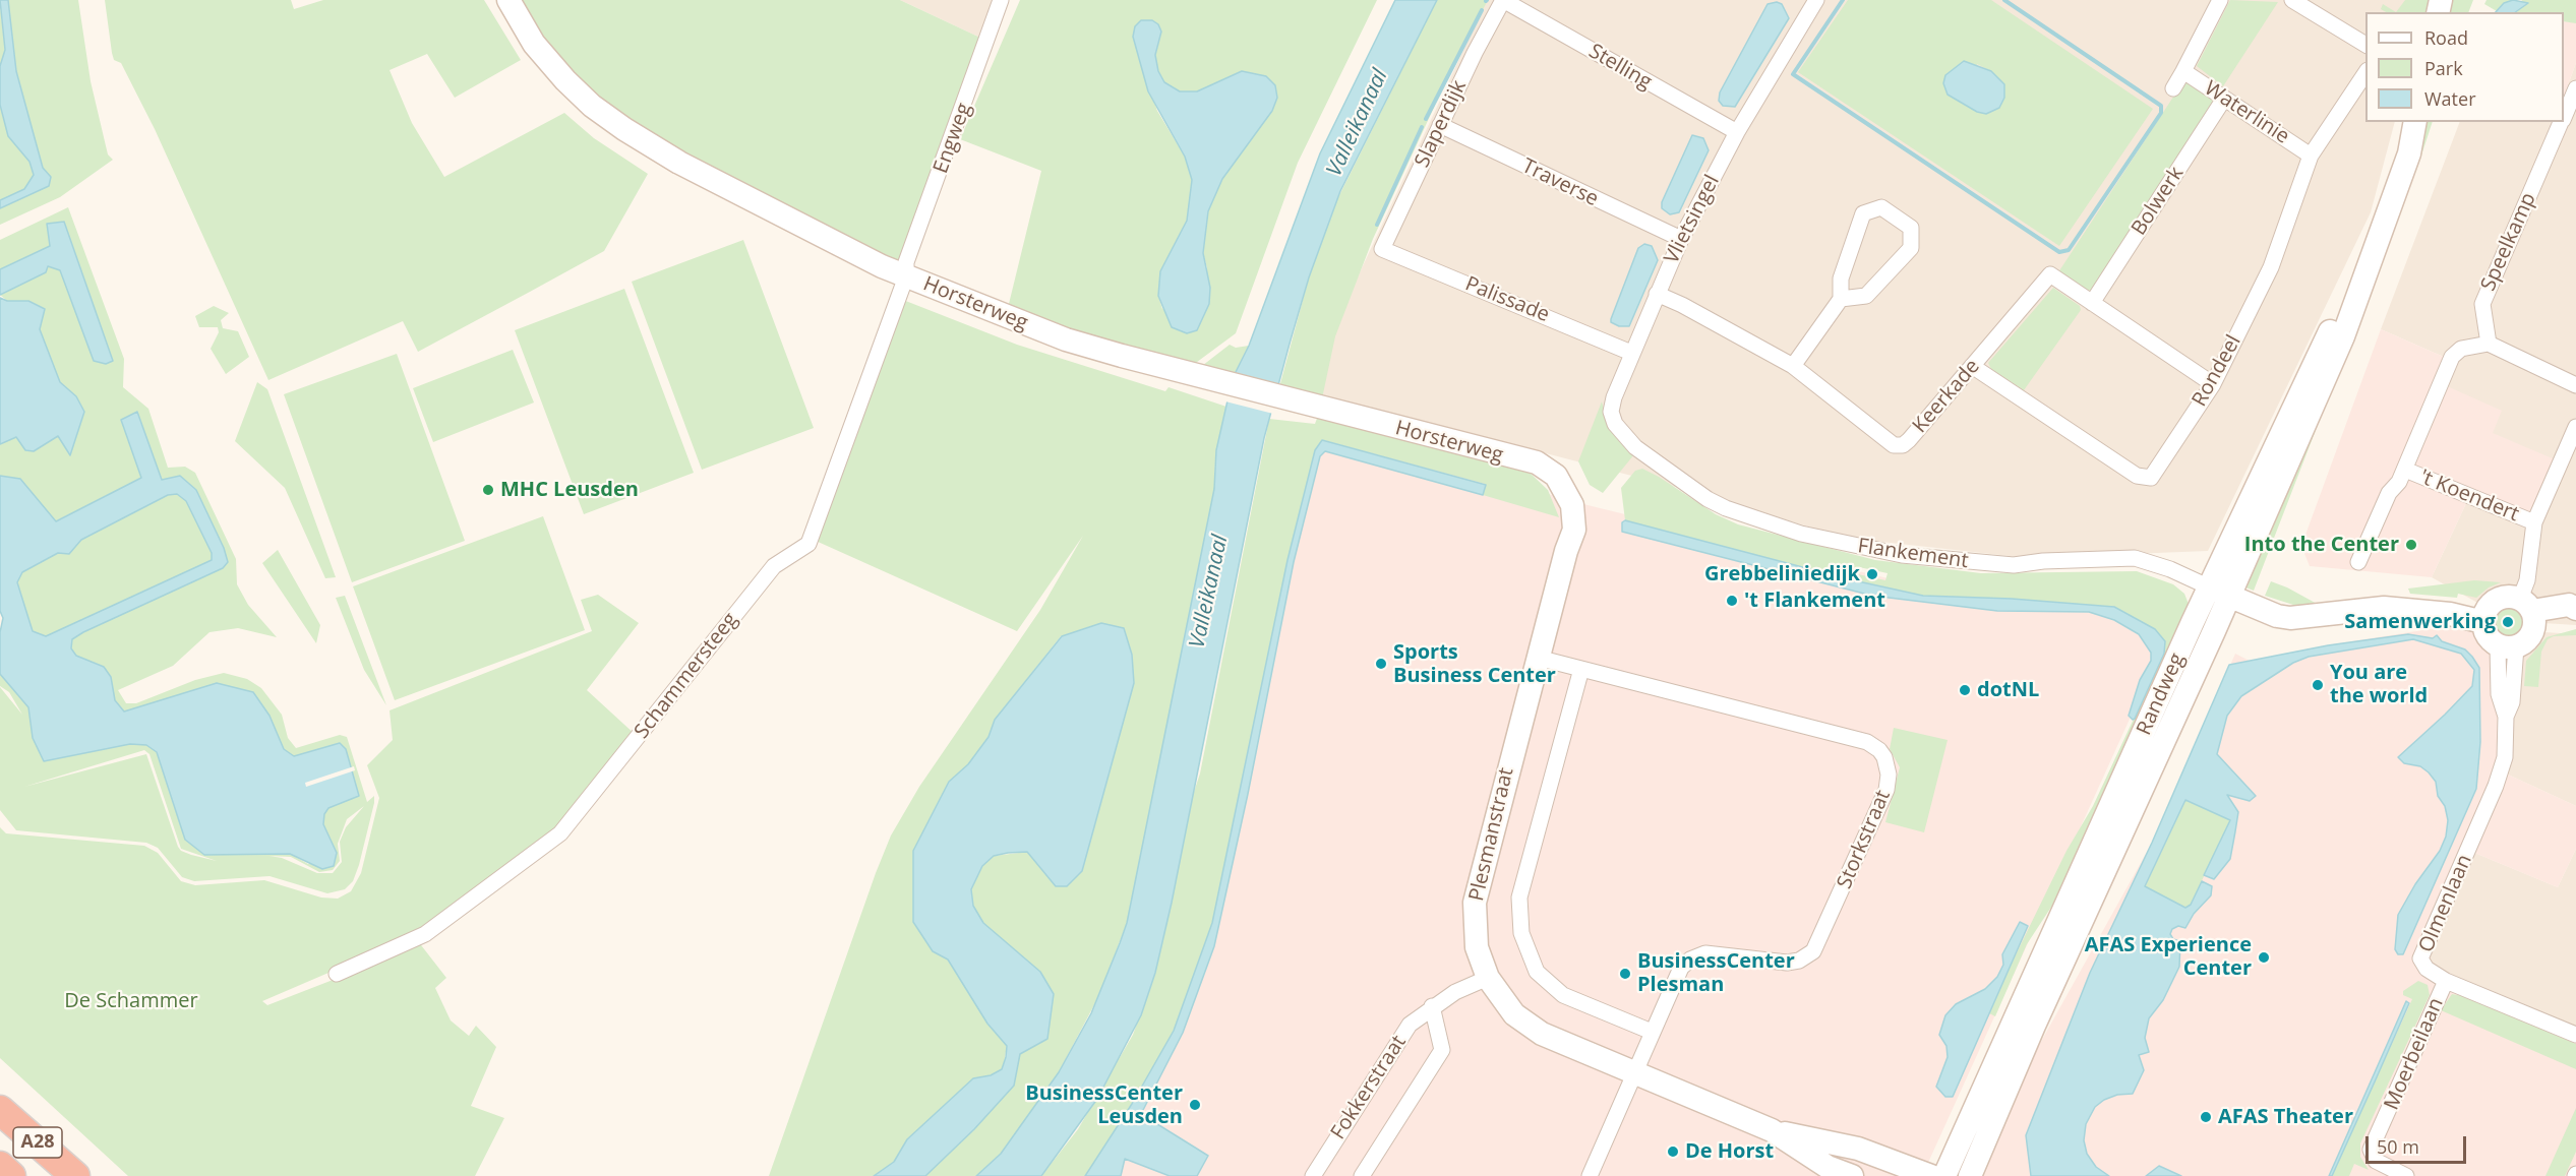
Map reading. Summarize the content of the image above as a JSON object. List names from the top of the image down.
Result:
{
  "streets": {
    "highway": ["A28"],
    "street": [
      "Stelling",
      "Waterlinie",
      "Slaperdijk",
      "Engweg",
      "Traverse",
      "Bolwerk",
      "Vlietsingel",
      "Speelkamp",
      "Palissade",
      "Horsterweg",
      "Rondeel",
      "Keerkade",
      "'t Koendert",
      "Flankement",
      "Schammersteeg",
      "Randweg",
      "Plesmanstraat",
      "Storkstraat",
      "Olmenlaan",
      "Moerbeilaan",
      "Fokkerstraat"
    ]
  },
  "crossings": [
    ["Stelling", "Slaperdijk"],
    ["Stelling", "Vlietsingel"],
    ["Waterlinie", "Bolwerk"],
    ["Waterlinie", "Rondeel"],
    ["Slaperdijk", "Traverse"],
    ["Slaperdijk", "Palissade"],
    ["Engweg", "Horsterweg"],
    ["Engweg", "Schammersteeg"],
    ["Traverse", "Vlietsingel"],
    ["Bolwerk", "Keerkade"],
    ["Vlietsingel", "Palissade"],
    ["Vlietsingel", "Keerkade"],
    ["Vlietsingel", "Flankement"],
    ["Speelkamp", "'t Koendert"],
    ["Horsterweg", "Schammersteeg"],
    ["Horsterweg", "Plesmanstraat"],
    ["Rondeel", "Keerkade"],
    ["Flankement", "Randweg"],
    ["Plesmanstraat", "Storkstraat"],
    ["Plesmanstraat", "Fokkerstraat"],
    ["Olmenlaan", "Moerbeilaan"]
  ],
  "water": ["Valleikanaal"],
  "parks": ["De Schammer"],
  "places": [
    "MHC Leusden",
    "Into the Center",
    "Grebbeliniedijk",
    "'t Flankement",
    "Samenwerking",
    "Sports Business Center",
    "You are the world",
    "dotNL",
    "AFAS Experience Center",
    "BusinessCenter Plesman",
    "BusinessCenter Leusden",
    "AFAS Theater",
    "De Horst"
  ],
  "legend": ["Road", "Park", "Water"],
  "scale_bar": "50 m"
}
